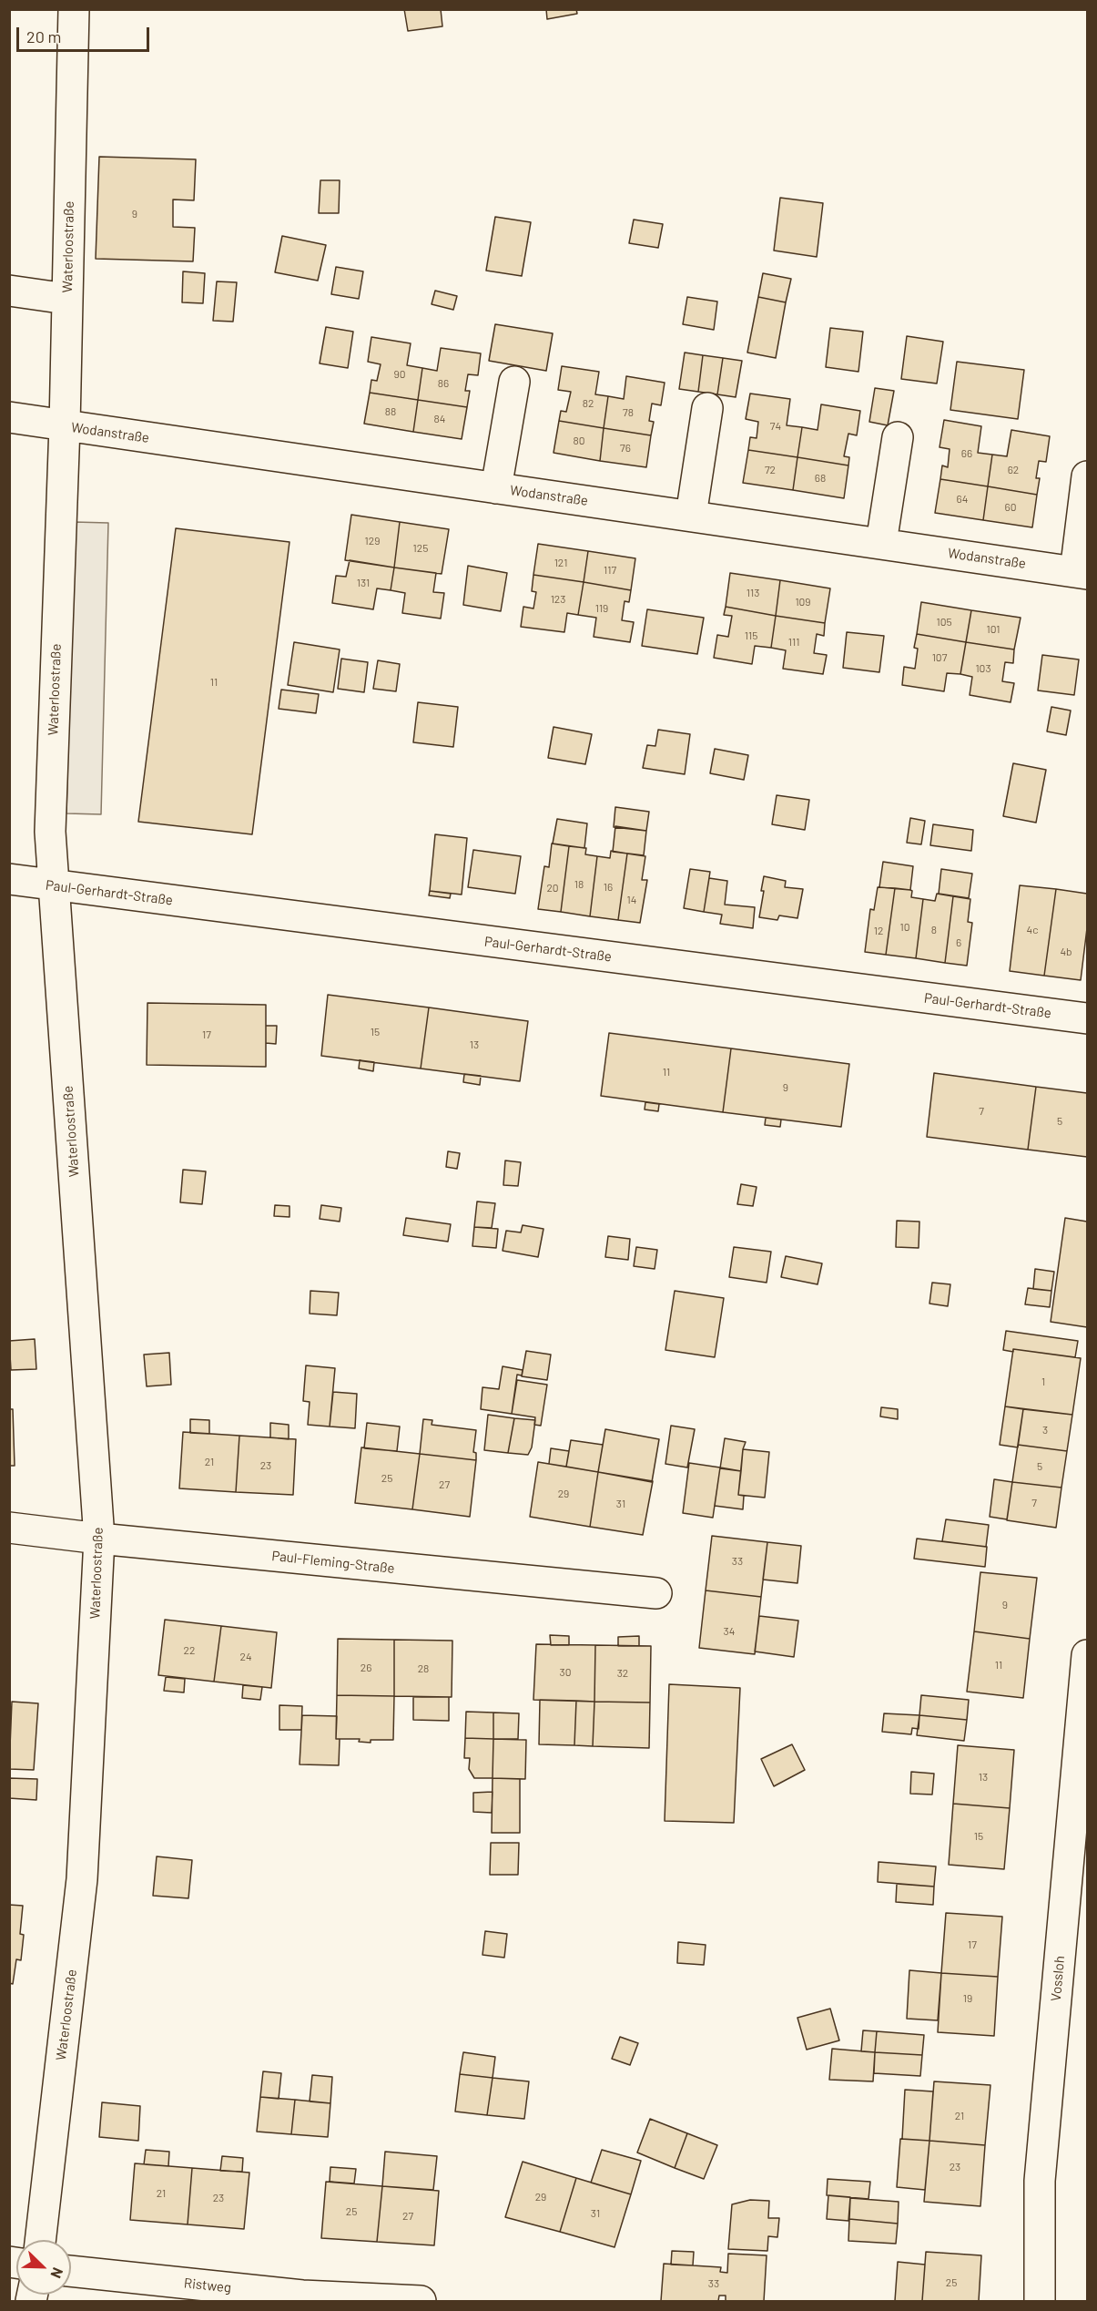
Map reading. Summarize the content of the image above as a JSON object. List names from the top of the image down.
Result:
{
  "streets": {
    "street": [
      "Waterloostraße",
      "Wodanstraße",
      "Paul-Gerhardt-Straße",
      "Paul-Fleming-Straße",
      "Vossloh",
      "Ristweg"
    ]
  },
  "crossings": [
    ["Waterloostraße", "Wodanstraße"],
    ["Waterloostraße", "Paul-Gerhardt-Straße"],
    ["Waterloostraße", "Paul-Fleming-Straße"]
  ],
  "house_numbers": [
    "9",
    "90",
    "86",
    "82",
    "88",
    "78",
    "84",
    "74",
    "80",
    "76",
    "66",
    "72",
    "62",
    "68",
    "64",
    "60",
    "129",
    "125",
    "121",
    "117",
    "131",
    "113",
    "123",
    "109",
    "119",
    "105",
    "101",
    "115",
    "111",
    "107",
    "103",
    "11",
    "18",
    "16",
    "20",
    "14",
    "10",
    "8",
    "4c",
    "12",
    "6",
    "4b",
    "15",
    "17",
    "13",
    "11",
    "9",
    "7",
    "5",
    "1",
    "3",
    "21",
    "23",
    "5",
    "25",
    "27",
    "29",
    "7",
    "31",
    "33",
    "9",
    "34",
    "22",
    "24",
    "11",
    "26",
    "28",
    "30",
    "32",
    "13",
    "15",
    "17",
    "19",
    "21",
    "23",
    "21",
    "29",
    "23",
    "25",
    "31",
    "27",
    "25",
    "33"
  ],
  "scale_bar": "20 m",
  "north": "bottom right"
}
